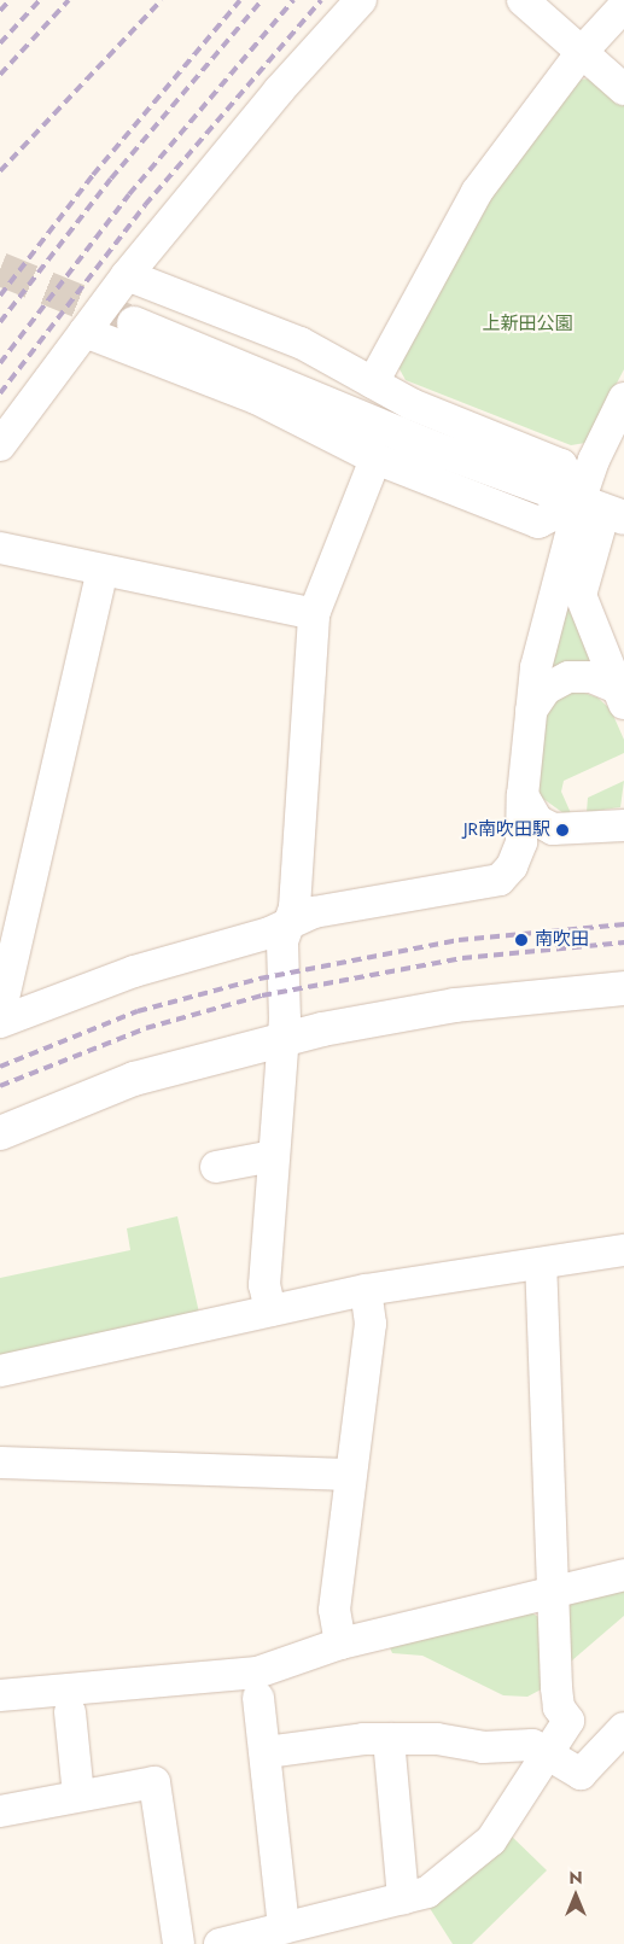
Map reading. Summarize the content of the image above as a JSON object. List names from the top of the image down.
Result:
{
  "parks": ["上新田公園"],
  "places": ["JR南吹田駅", "南吹田"],
  "north": "top"
}
